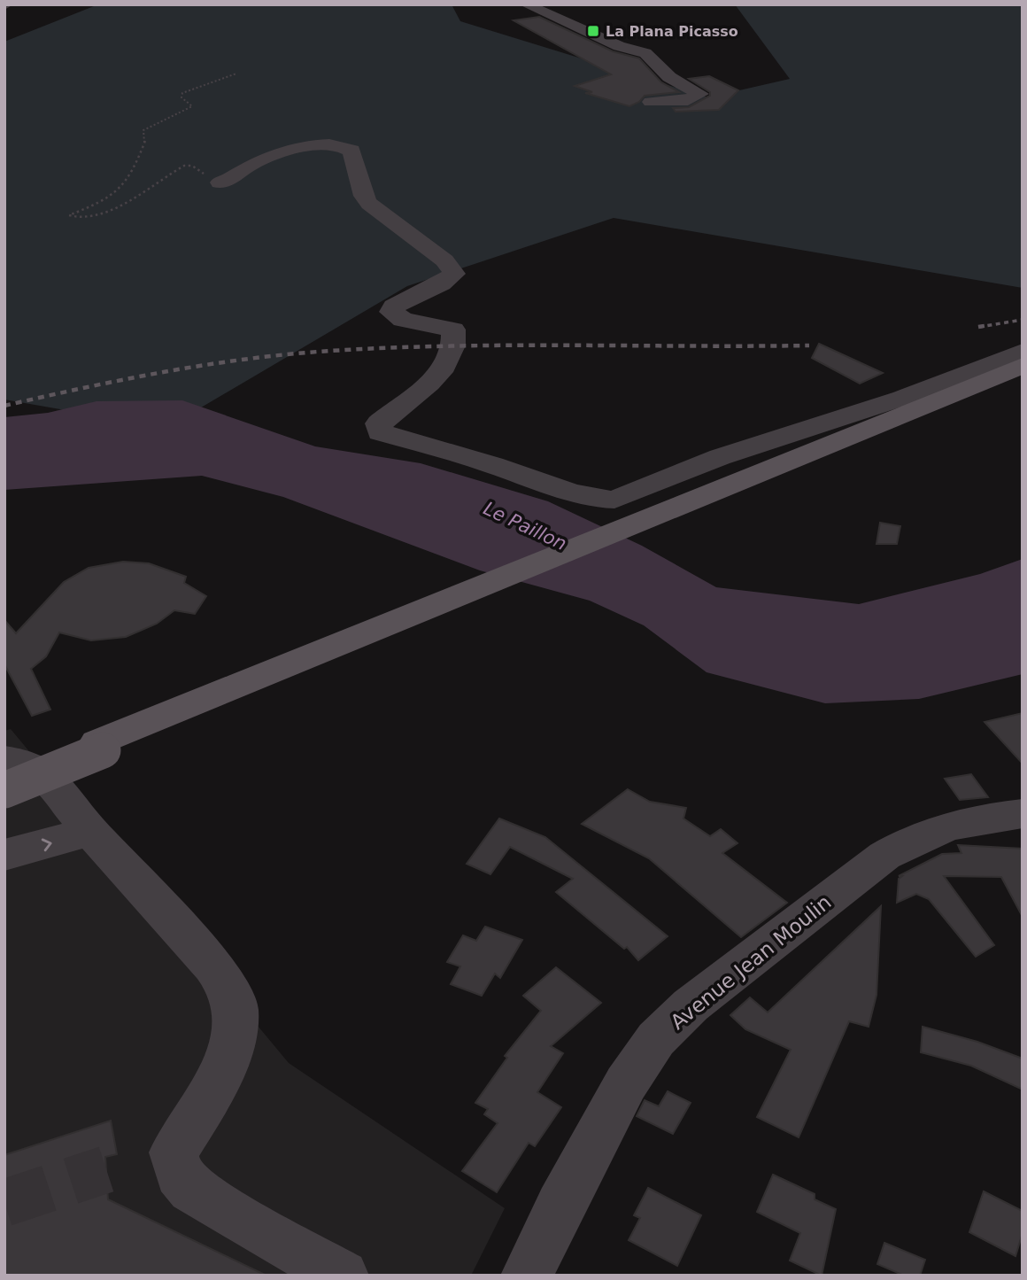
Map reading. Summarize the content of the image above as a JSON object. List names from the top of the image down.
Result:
{
  "streets": {
    "street": ["Avenue Jean Moulin"]
  },
  "water": ["Le Paillon"],
  "places": {
    "transit": ["La Plana Picasso"]
  }
}
